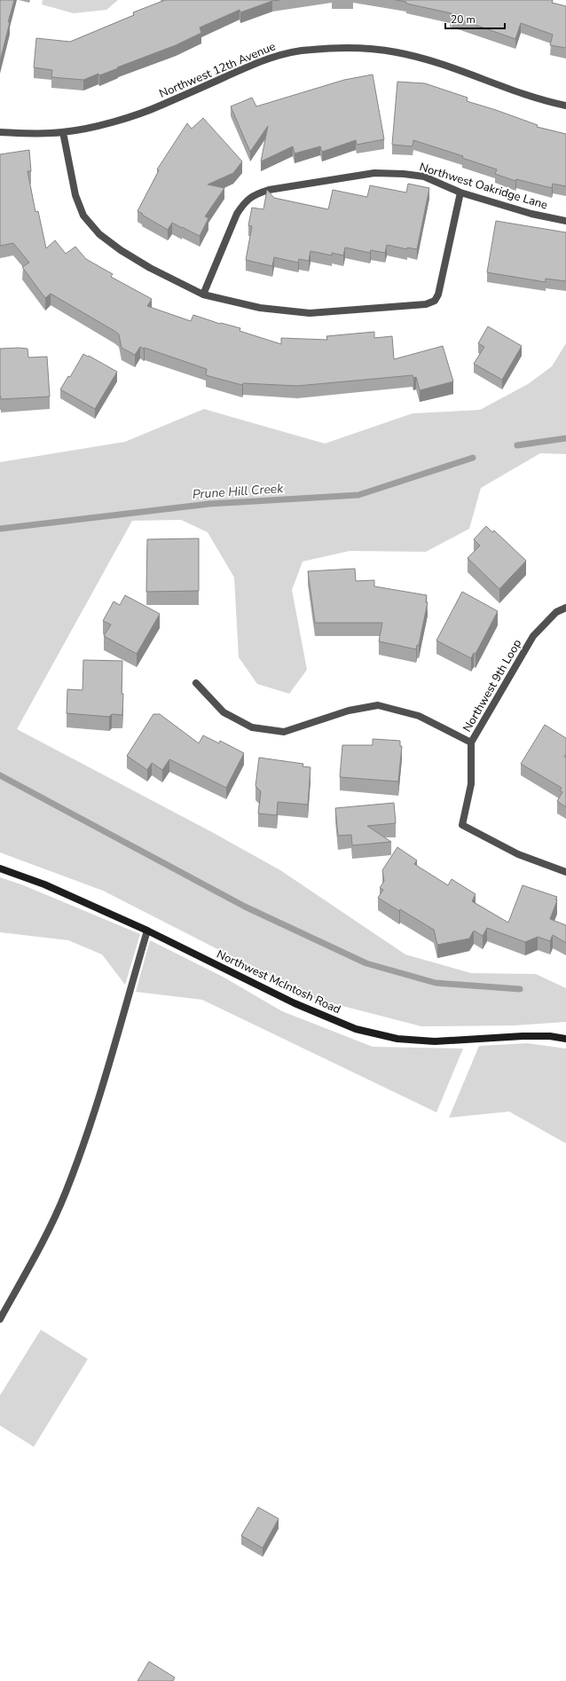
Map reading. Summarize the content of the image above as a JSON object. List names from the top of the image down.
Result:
{
  "streets": {
    "street": [
      "Northwest 12th Avenue",
      "Northwest Oakridge Lane",
      "Northwest 9th Loop",
      "Northwest McIntosh Road"
    ]
  },
  "water": ["Prune Hill Creek"],
  "scale_bar": "20 m"
}
